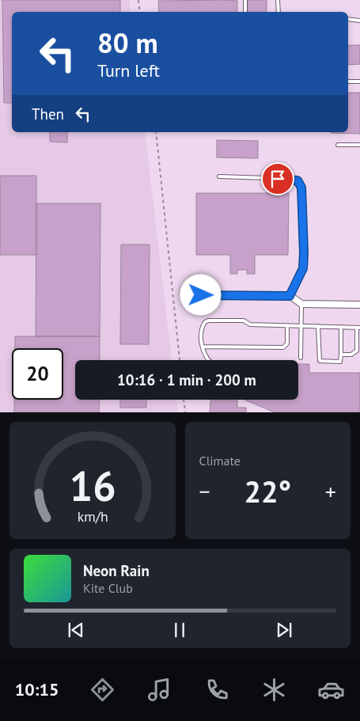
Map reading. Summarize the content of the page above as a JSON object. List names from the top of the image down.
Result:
{
  "page": {
    "turn": ["80 m", "Turn left"],
    "then": "Then",
    "limit": "20",
    "trip": "10:16 · 1 min · 200 m",
    "tile": "Climate",
    "heat": ["−", "22°", "+"],
    "song": ["Neon Rain", "Kite Club"],
    "tabs": "10:15",
    "gauge": ["16", "km/h"]
  }
}
